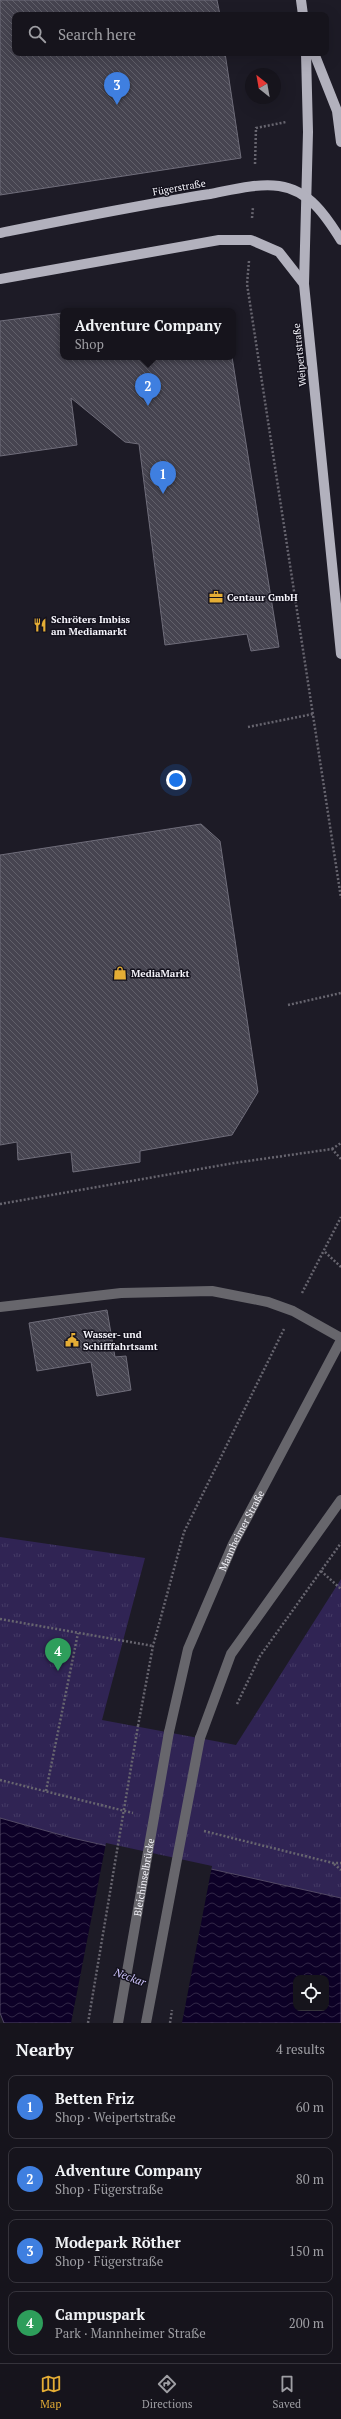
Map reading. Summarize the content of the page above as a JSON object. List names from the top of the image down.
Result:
{
  "streets": {
    "main road": ["Fügerstraße", "Weipertstraße"],
    "street": ["Mannheimer Straße", "Bleichinselbrücke"]
  },
  "crossings": [
    ["Fügerstraße", "Weipertstraße"],
    ["Mannheimer Straße", "Bleichinselbrücke"]
  ],
  "water": ["Neckar"],
  "places": {
    "office": ["Centaur GmbH"],
    "restaurant": ["Schröters Imbiss am Mediamarkt"],
    "shop": ["MediaMarkt"],
    "public building": ["Wasser- und Schifffahrtsamt"]
  },
  "north": "top left",
  "page": {
    "search": "Search here",
    "pins": [
      "3",
      "2",
      "1",
      "4"
    ],
    "popup": ["Adventure Company", "Shop"],
    "heading": ["Nearby", "4 results"],
    "list": [
      {
        "mark": "1",
        "name": "Betten Friz",
        "note": "Shop · Weipertstraße",
        "value": "60 m"
      },
      {
        "mark": "2",
        "name": "Adventure Company",
        "note": "Shop · Fügerstraße",
        "value": "80 m"
      },
      {
        "mark": "3",
        "name": "Modepark Röther",
        "note": "Shop · Fügerstraße",
        "value": "150 m"
      },
      {
        "mark": "4",
        "name": "Campuspark",
        "note": "Park · Mannheimer Straße",
        "value": "200 m"
      }
    ],
    "nav": ["Map", "Directions", "Saved"]
  }
}
